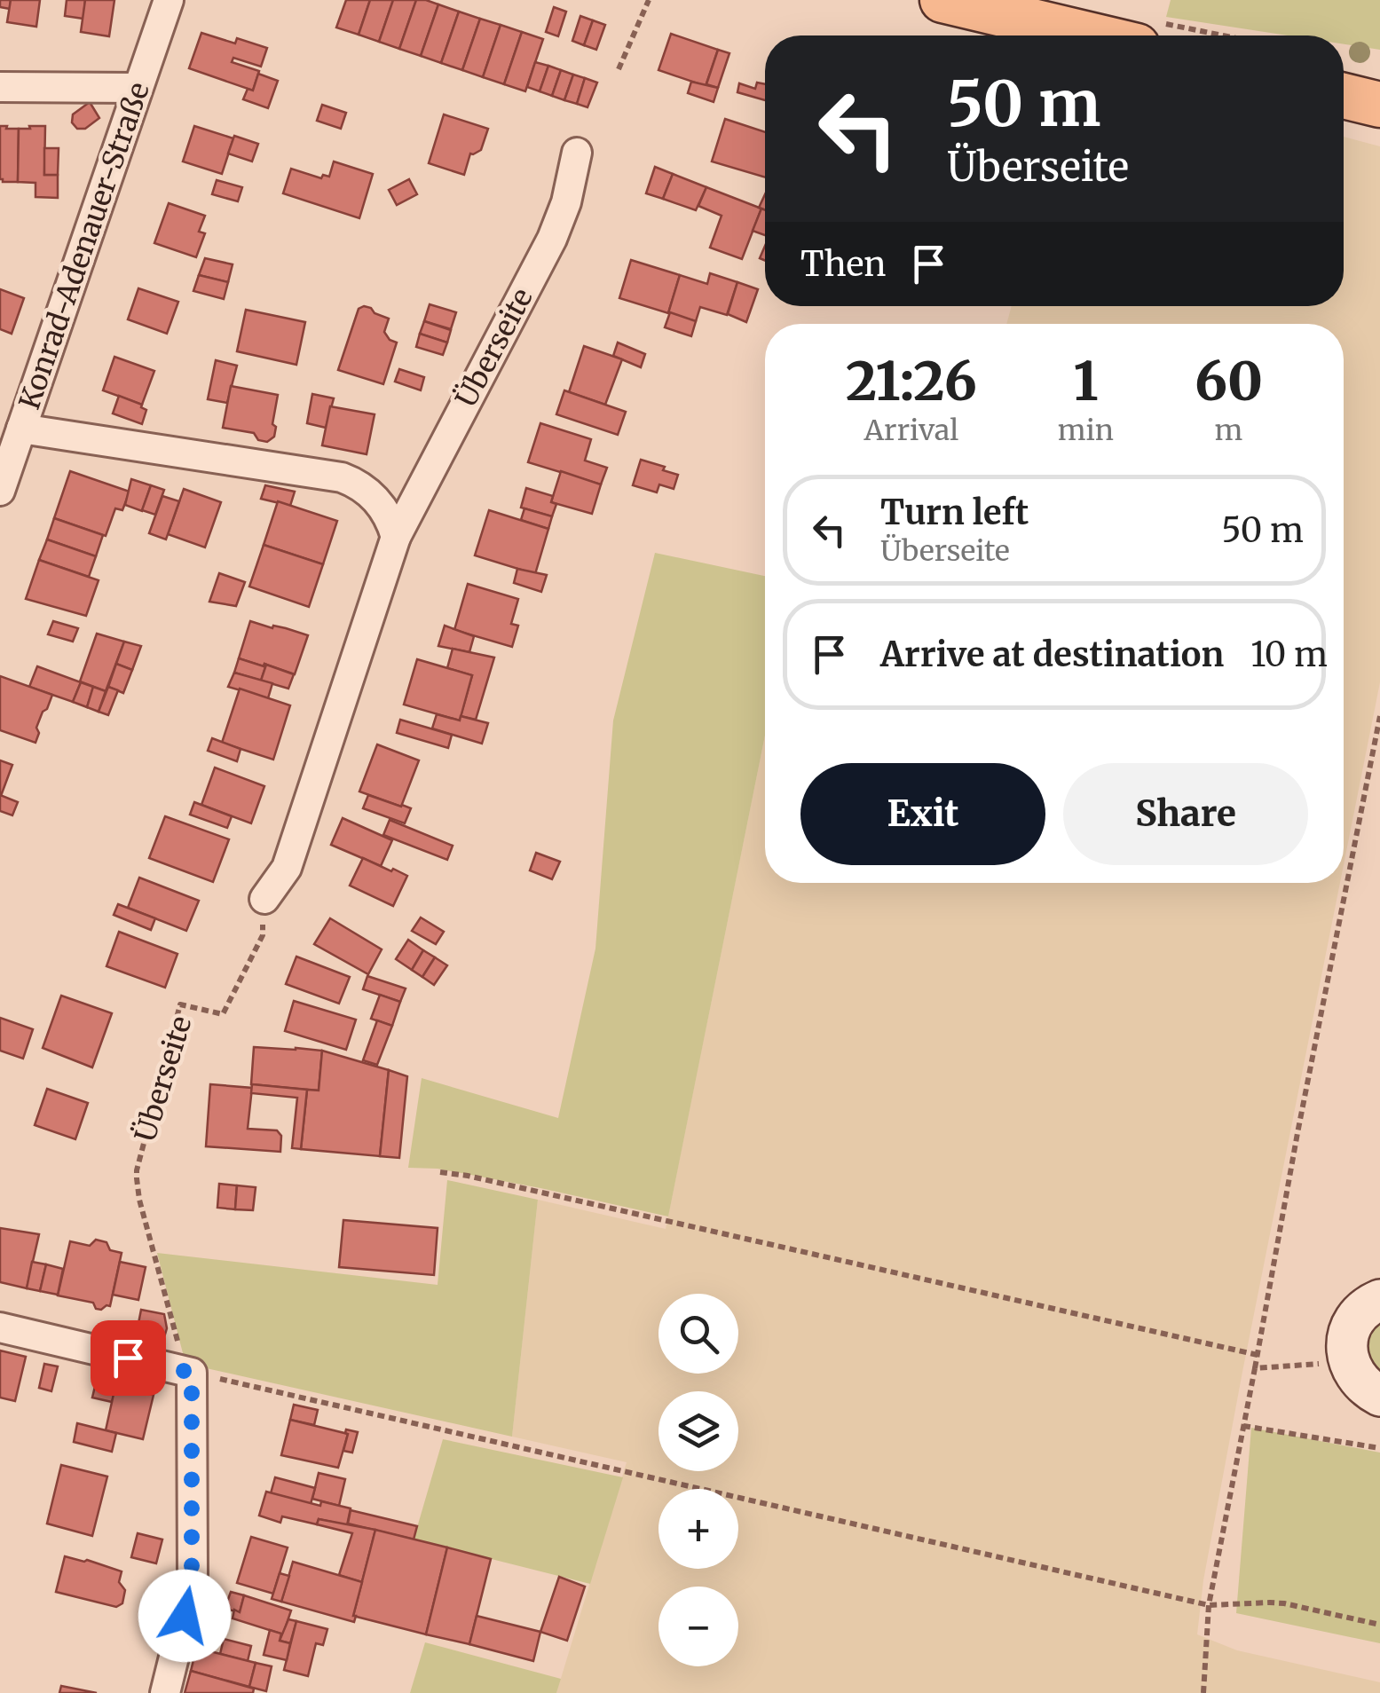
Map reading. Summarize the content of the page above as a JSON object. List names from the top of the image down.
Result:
{
  "streets": {
    "street": ["Konrad-Adenauer-Straße", "Überseite"]
  },
  "page": {
    "turn": ["50 m", "Überseite"],
    "then": "Then",
    "eta": [
      "21:26",
      "Arrival",
      "1",
      "min",
      "60",
      "m"
    ],
    "list": [
      {
        "name": "Turn left",
        "note": "Überseite",
        "value": "50 m"
      },
      {
        "name": "Arrive at destination",
        "value": "10 m"
      }
    ],
    "buttons": ["Exit", "Share"],
    "map_buttons": ["+", "−"]
  }
}
